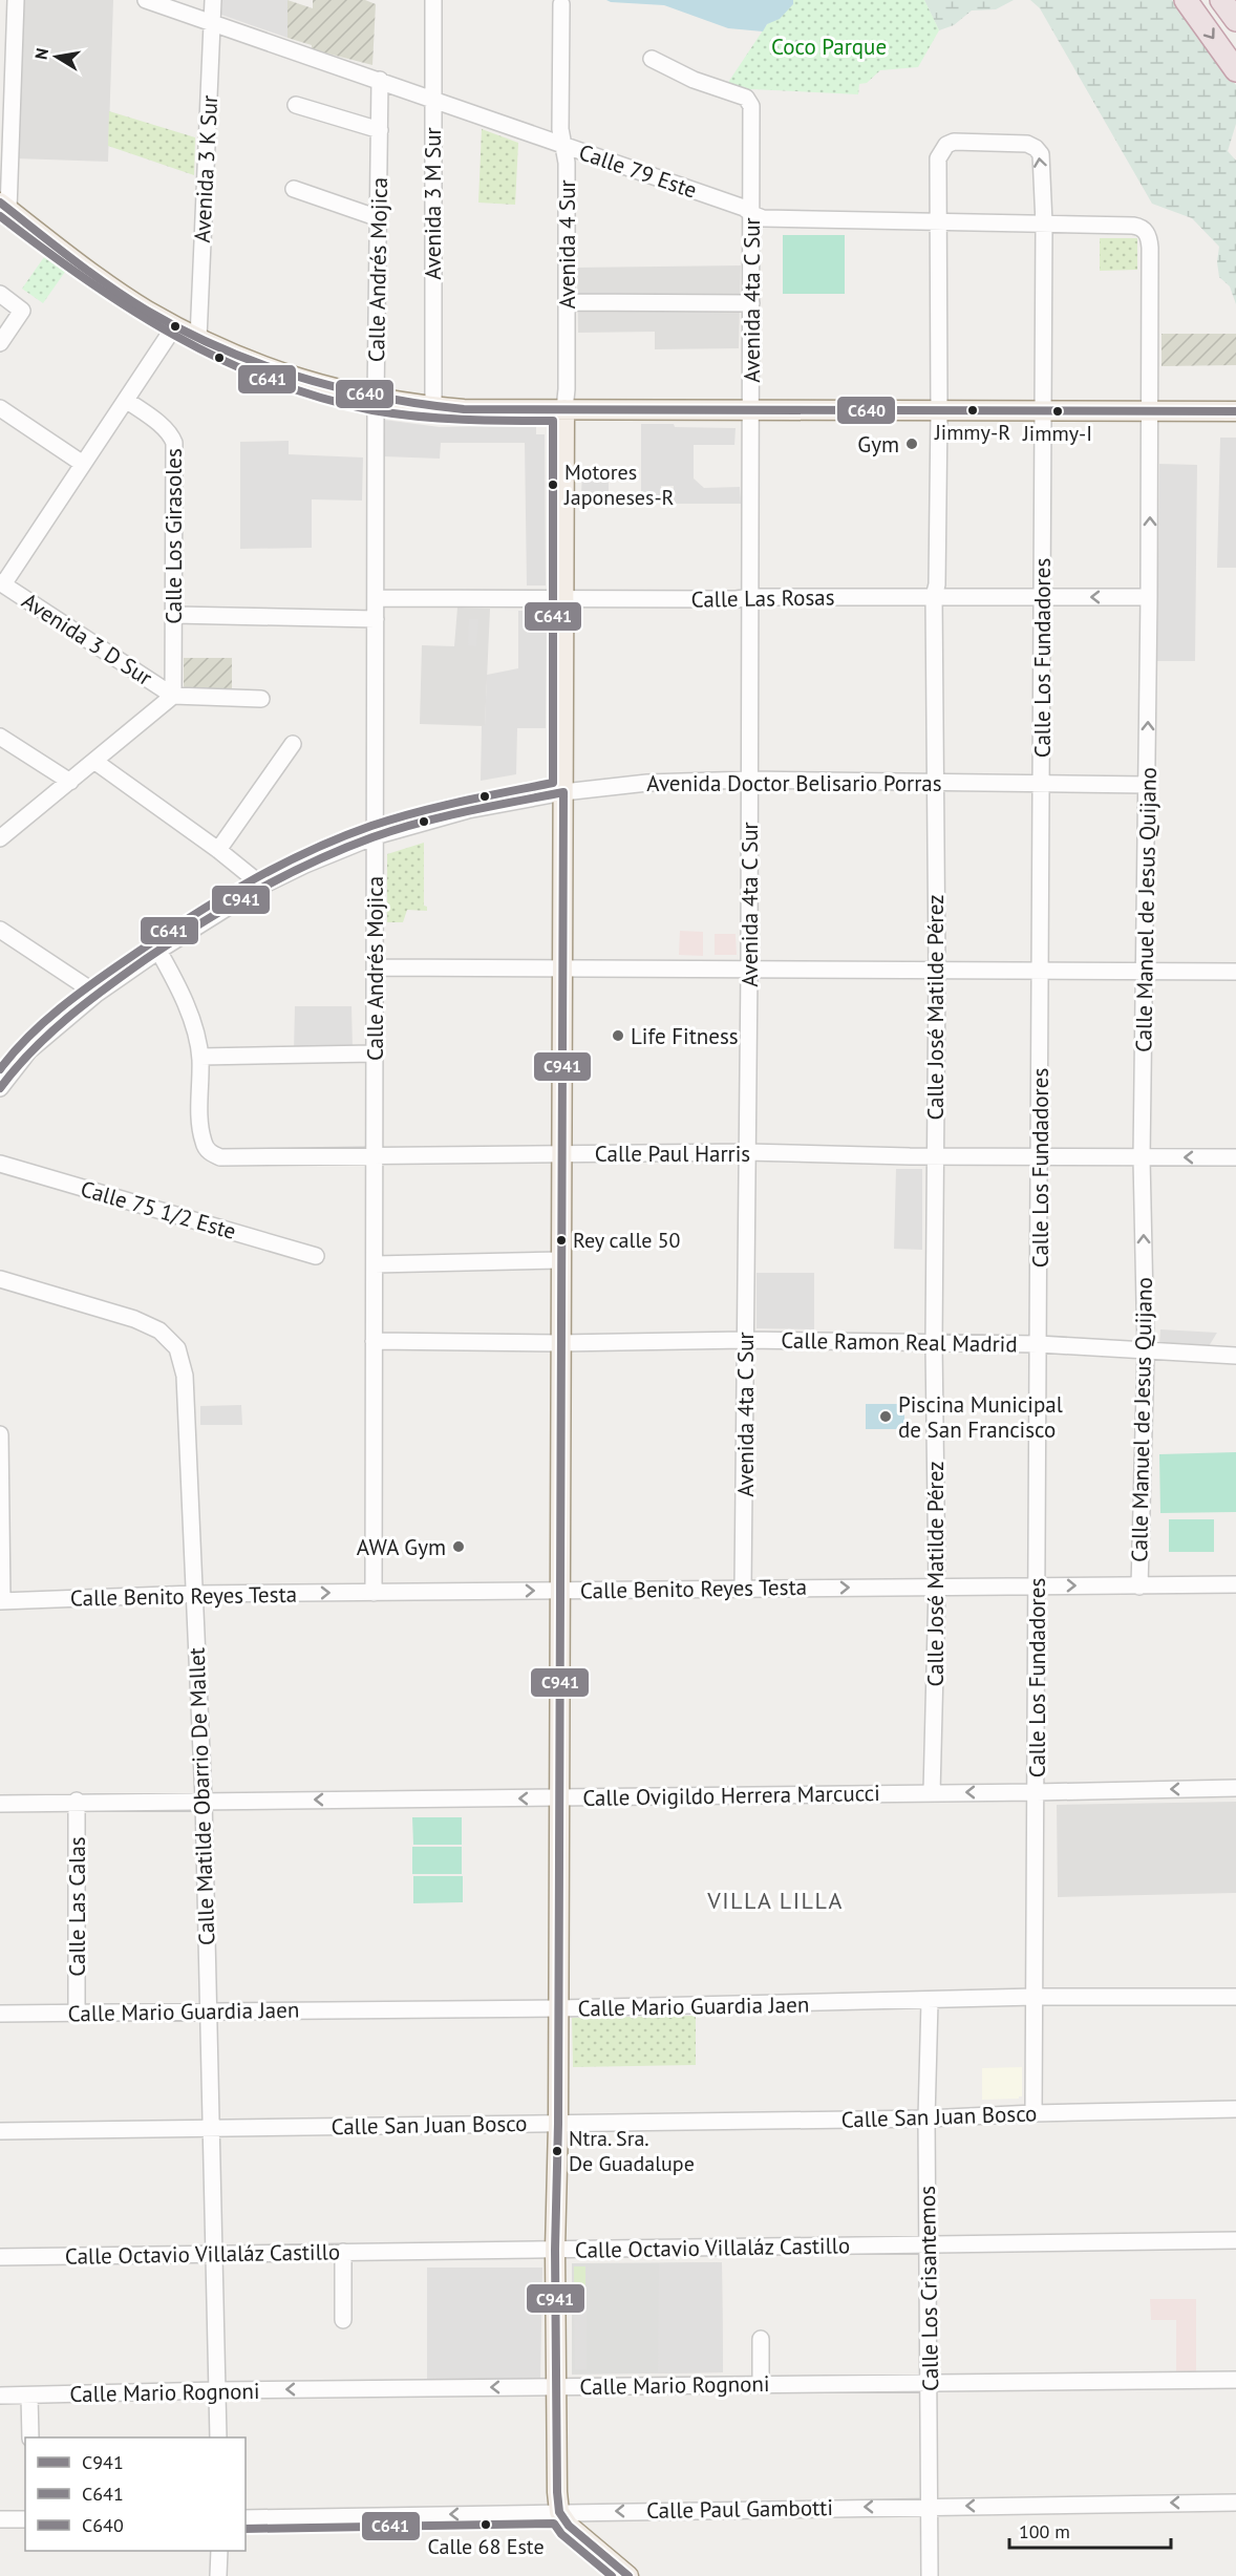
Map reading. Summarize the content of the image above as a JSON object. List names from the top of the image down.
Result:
{
  "streets": {
    "street": [
      "Avenida 3 K Sur",
      "Calle 79 Este",
      "Avenida 3 M Sur",
      "Avenida 4 Sur",
      "Calle Andrés Mojica",
      "Avenida 4ta C Sur",
      "Calle Los Girasoles",
      "Calle Las Rosas",
      "Avenida 3 D Sur",
      "Calle Los Fundadores",
      "Avenida Doctor Belisario Porras",
      "Calle Manuel de Jesus Quijano",
      "Calle José Matilde Pérez",
      "Calle Paul Harris",
      "Calle 75 1/2 Este",
      "Calle Ramon Real Madrid",
      "Calle Benito Reyes Testa",
      "Calle Ovigildo Herrera Marcucci",
      "Calle Matilde Obarrio De Mallet",
      "Calle Las Calas",
      "Calle Mario Guardia Jaen",
      "Calle San Juan Bosco",
      "Calle Octavio Villaláz Castillo",
      "Calle Los Crisantemos",
      "Calle Mario Rognoni",
      "Calle Paul Gambotti"
    ]
  },
  "crossings": [
    ["Avenida 3 K Sur", "Calle 79 Este"],
    ["Calle 79 Este", "Avenida 3 M Sur"],
    ["Calle 79 Este", "Avenida 4 Sur"],
    ["Calle 79 Este", "Calle Andrés Mojica"],
    ["Calle 79 Este", "Avenida 4ta C Sur"],
    ["Calle 79 Este", "Calle Los Fundadores"],
    ["Calle 79 Este", "Calle Manuel de Jesus Quijano"],
    ["Calle 79 Este", "Calle José Matilde Pérez"],
    ["Calle Andrés Mojica", "Calle Las Rosas"],
    ["Calle Andrés Mojica", "Avenida Doctor Belisario Porras"],
    ["Calle Andrés Mojica", "Calle Paul Harris"],
    ["Calle Andrés Mojica", "Calle Ramon Real Madrid"],
    ["Calle Andrés Mojica", "Calle Benito Reyes Testa"],
    ["Avenida 4ta C Sur", "Calle Las Rosas"],
    ["Avenida 4ta C Sur", "Avenida Doctor Belisario Porras"],
    ["Avenida 4ta C Sur", "Calle Paul Harris"],
    ["Avenida 4ta C Sur", "Calle Ramon Real Madrid"],
    ["Avenida 4ta C Sur", "Calle Benito Reyes Testa"],
    ["Calle Los Girasoles", "Avenida 3 D Sur"],
    ["Calle Las Rosas", "Calle Los Fundadores"],
    ["Calle Las Rosas", "Calle Manuel de Jesus Quijano"],
    ["Calle Las Rosas", "Calle José Matilde Pérez"],
    ["Calle Los Fundadores", "Avenida Doctor Belisario Porras"],
    ["Calle Los Fundadores", "Calle José Matilde Pérez"],
    ["Calle Los Fundadores", "Calle Paul Harris"],
    ["Calle Los Fundadores", "Calle Ramon Real Madrid"],
    ["Calle Los Fundadores", "Calle Benito Reyes Testa"],
    ["Calle Los Fundadores", "Calle Ovigildo Herrera Marcucci"],
    ["Calle Los Fundadores", "Calle Mario Guardia Jaen"],
    ["Calle Los Fundadores", "Calle San Juan Bosco"],
    ["Avenida Doctor Belisario Porras", "Calle Manuel de Jesus Quijano"],
    ["Avenida Doctor Belisario Porras", "Calle José Matilde Pérez"],
    ["Avenida Doctor Belisario Porras", "Calle Paul Harris"],
    ["Calle Manuel de Jesus Quijano", "Calle Paul Harris"],
    ["Calle Manuel de Jesus Quijano", "Calle Ramon Real Madrid"],
    ["Calle Manuel de Jesus Quijano", "Calle Benito Reyes Testa"],
    ["Calle José Matilde Pérez", "Calle Paul Harris"],
    ["Calle José Matilde Pérez", "Calle Ramon Real Madrid"],
    ["Calle José Matilde Pérez", "Calle Benito Reyes Testa"],
    ["Calle José Matilde Pérez", "Calle Ovigildo Herrera Marcucci"],
    ["Calle Benito Reyes Testa", "Calle Matilde Obarrio De Mallet"],
    ["Calle Ovigildo Herrera Marcucci", "Calle Matilde Obarrio De Mallet"],
    ["Calle Ovigildo Herrera Marcucci", "Calle Las Calas"],
    ["Calle Matilde Obarrio De Mallet", "Calle Mario Guardia Jaen"],
    ["Calle Matilde Obarrio De Mallet", "Calle San Juan Bosco"],
    ["Calle Matilde Obarrio De Mallet", "Calle Octavio Villaláz Castillo"],
    ["Calle Matilde Obarrio De Mallet", "Calle Mario Rognoni"],
    ["Calle Las Calas", "Calle Mario Guardia Jaen"],
    ["Calle Mario Guardia Jaen", "Calle Los Crisantemos"],
    ["Calle San Juan Bosco", "Calle Los Crisantemos"],
    ["Calle Octavio Villaláz Castillo", "Calle Los Crisantemos"],
    ["Calle Los Crisantemos", "Calle Mario Rognoni"],
    ["Calle Los Crisantemos", "Calle Paul Gambotti"]
  ],
  "one_way": [
    "Calle Manuel de Jesus Quijano",
    "Calle Benito Reyes Testa",
    "Calle Ovigildo Herrera Marcucci",
    "Calle Paul Gambotti"
  ],
  "districts": ["VILLA LILLA"],
  "parks": ["Coco Parque"],
  "places": [
    "Jimmy-R",
    "Jimmy-I",
    "Gym",
    "Motores Japoneses-R",
    "Life Fitness",
    "Rey calle 50",
    "Piscina Municipal de San Francisco",
    "AWA Gym",
    "Ntra. Sra. De Guadalupe",
    "Calle 68 Este"
  ],
  "lines": ["transit line C640", "transit line C641", "transit line C941"],
  "legend": ["C941", "C641", "C640"],
  "scale_bar": "100 m",
  "north": "left"
}
